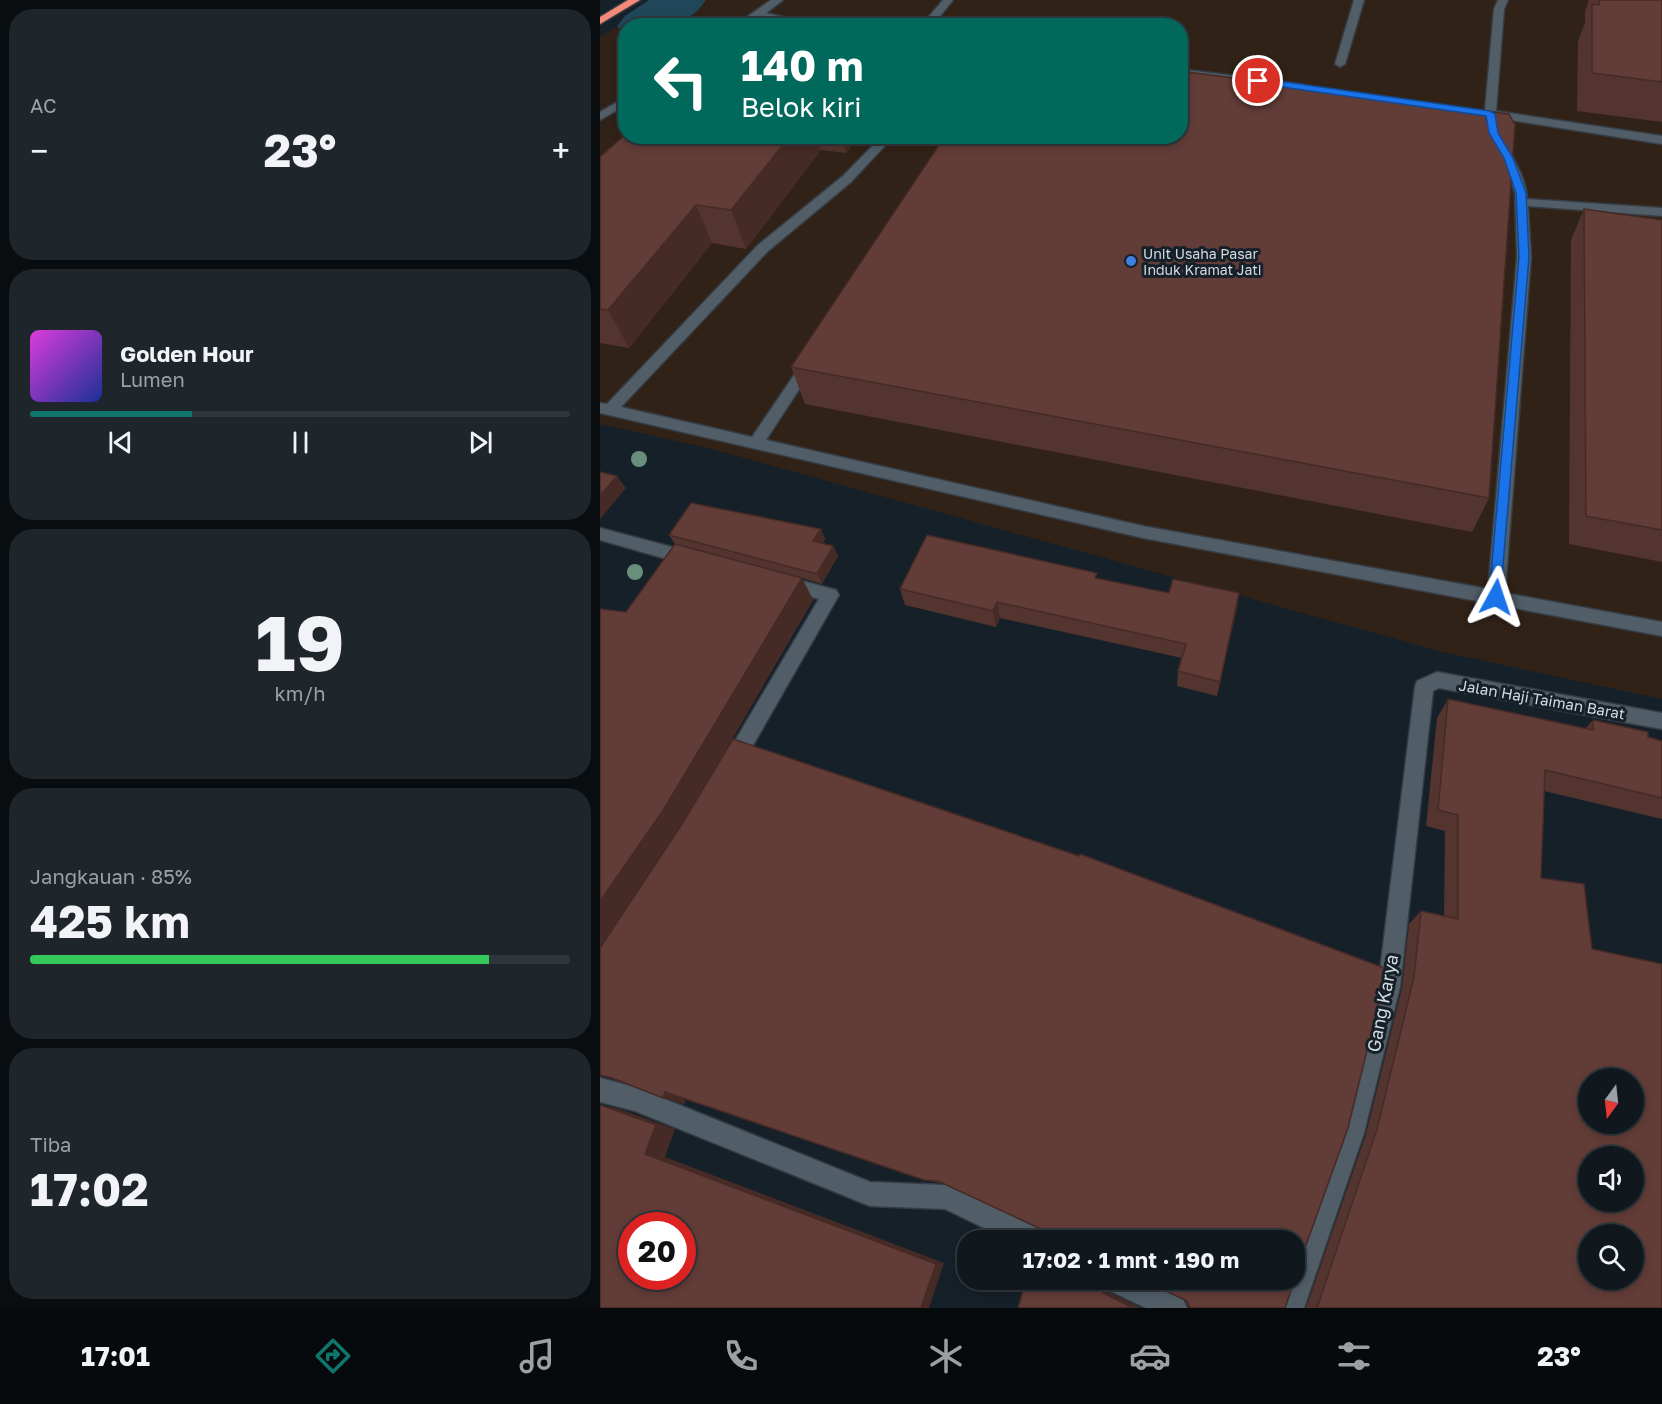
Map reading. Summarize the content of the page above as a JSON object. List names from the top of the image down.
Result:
{
  "streets": {
    "street": ["Jalan Haji Taiman Barat", "Gang Karya"]
  },
  "crossings": [
    ["Jalan Haji Taiman Barat", "Gang Karya"]
  ],
  "places": ["Unit Usaha Pasar Induk Kramat Jati"],
  "north": "bottom",
  "page": {
    "tile": [
      "AC",
      ["19", "km/h"],
      ["Jangkauan · 85%", "425 km"],
      ["Tiba", "17:02"]
    ],
    "turn": ["140 m", "Belok kiri"],
    "heat": ["−", "23°", "+"],
    "song": ["Golden Hour", "Lumen"],
    "limit": "20",
    "trip": "17:02 · 1 mnt · 190 m",
    "tabs": ["17:01", "23°"]
  }
}
